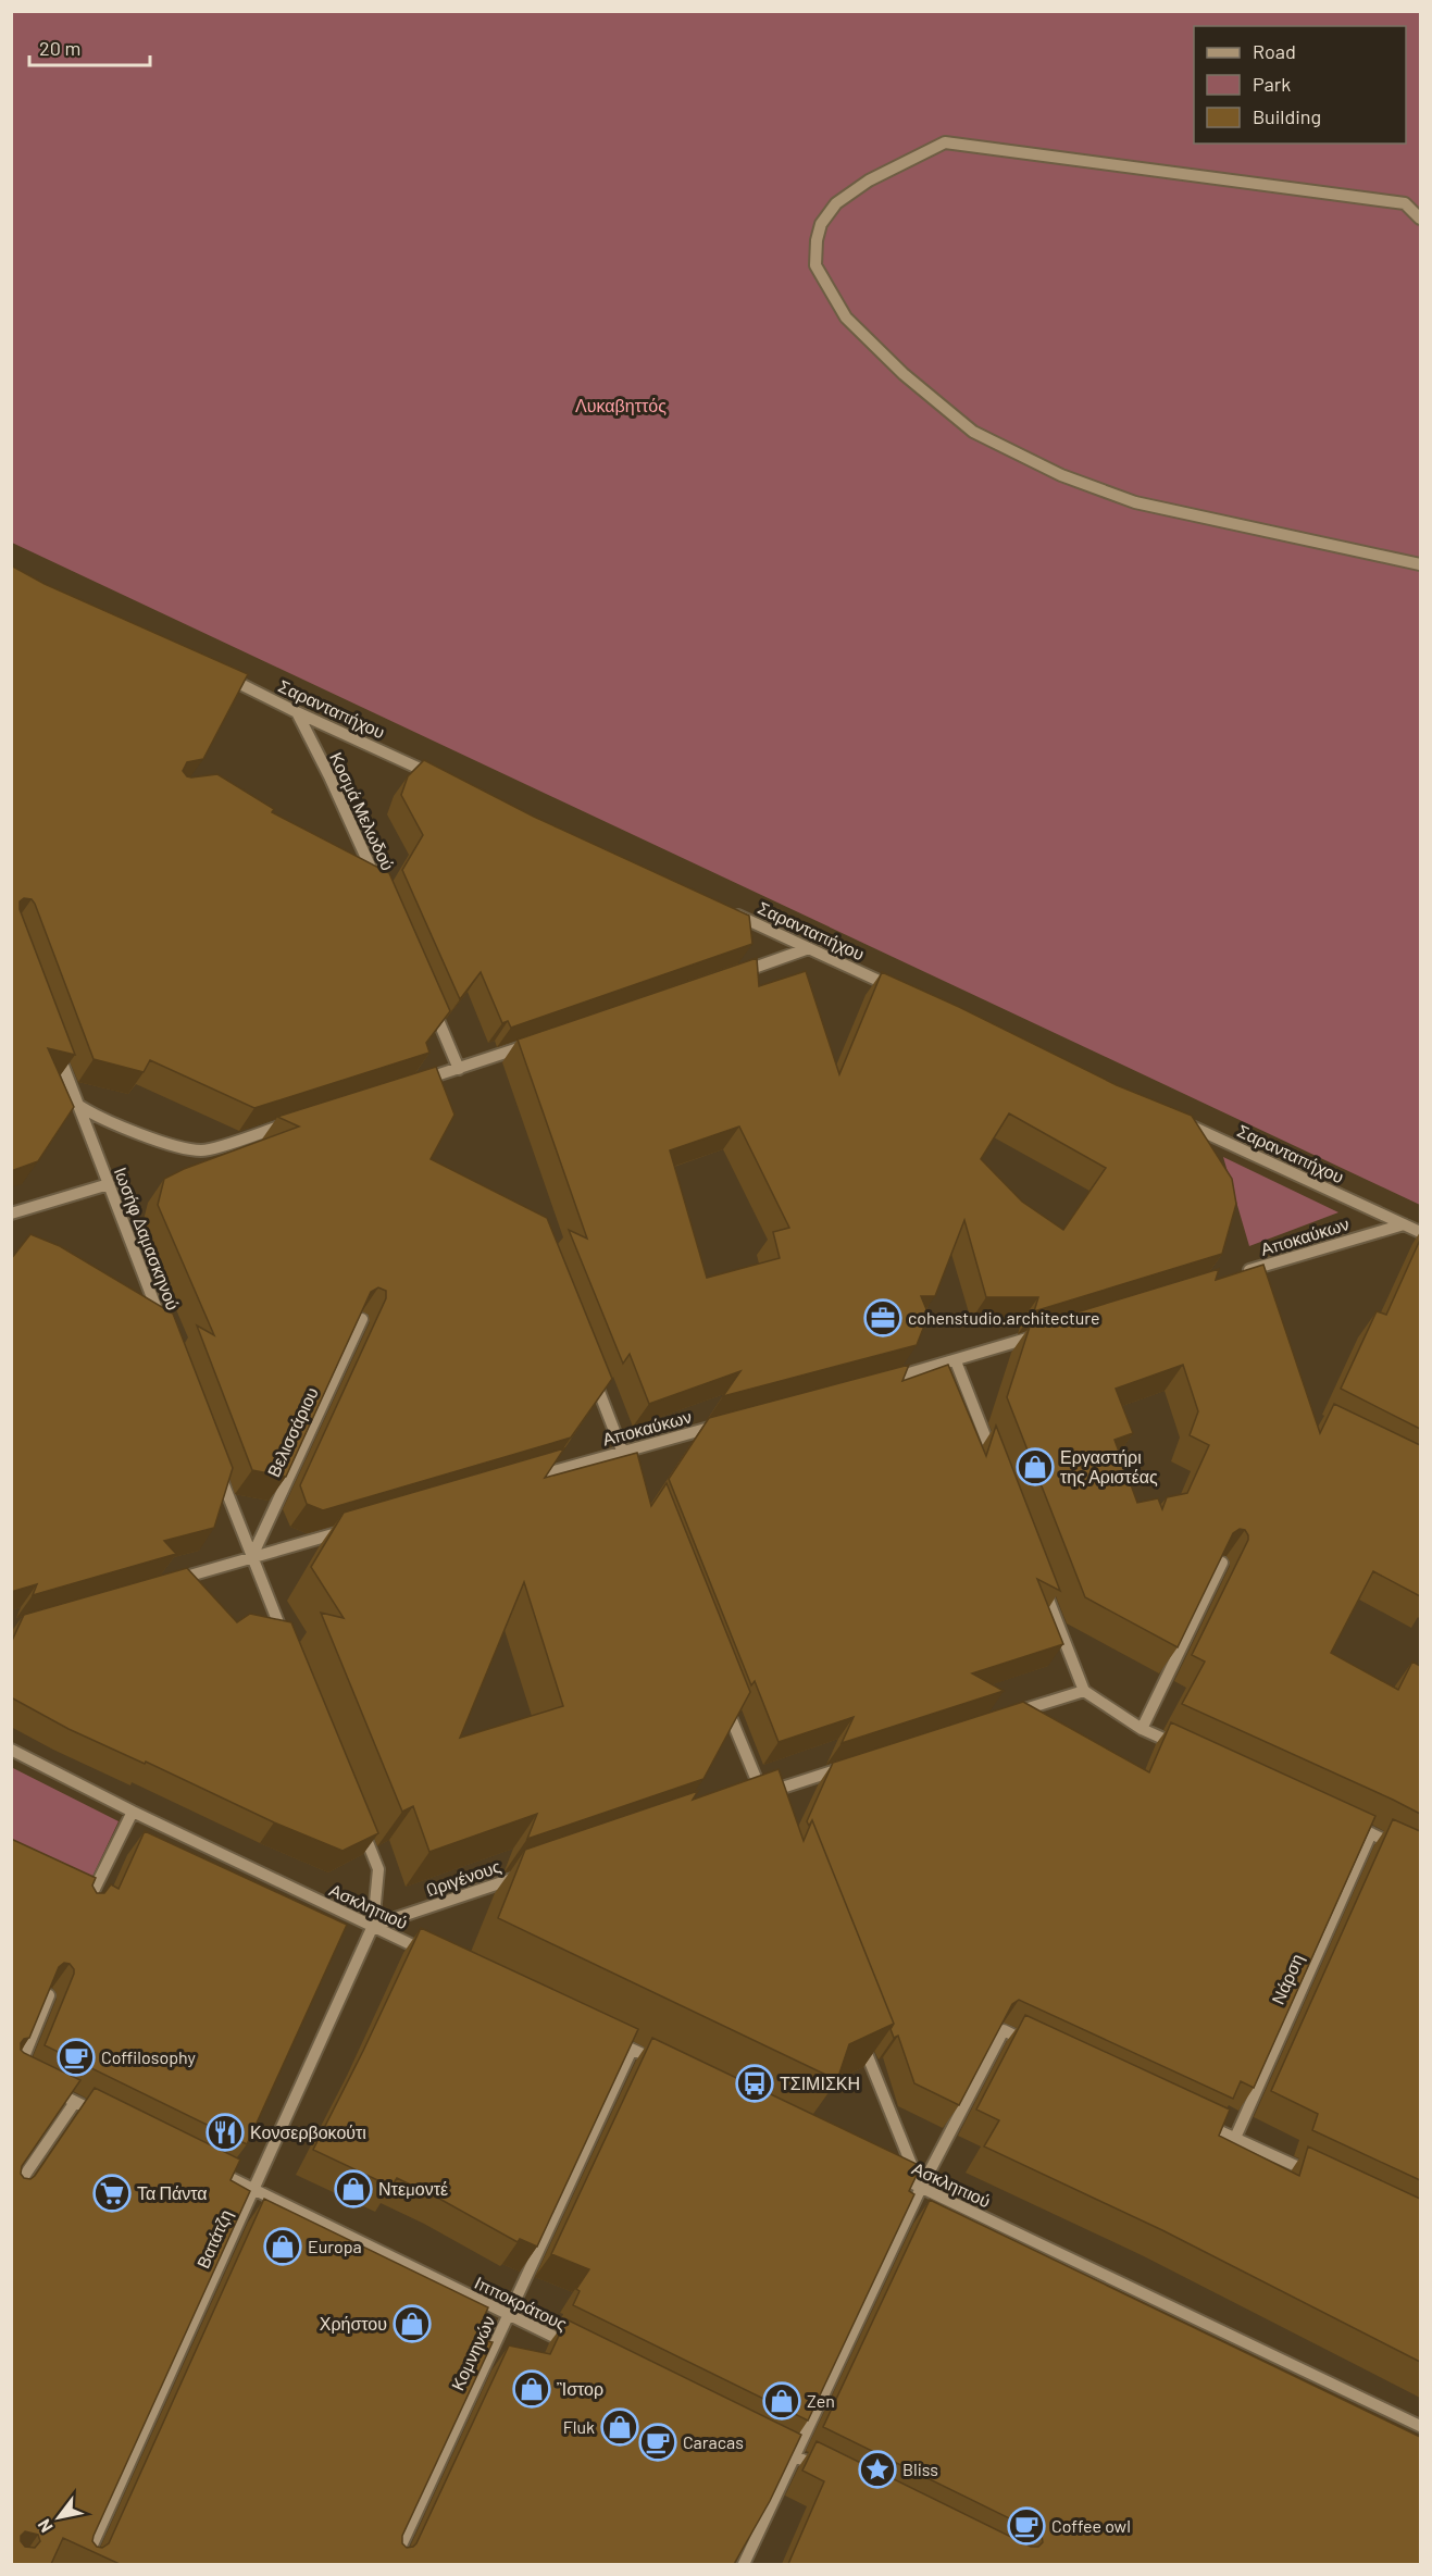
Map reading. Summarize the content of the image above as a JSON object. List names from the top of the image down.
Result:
{
  "streets": {
    "street": [
      "Σαρανταπήχου",
      "Κοσμά Μελωδού",
      "Αποκαύκων",
      "Ιωσήφ Δαμασκηνού",
      "Βελισσάριου",
      "Ωριγένους",
      "Ασκληπιού",
      "Νάρση",
      "Βατάτζη",
      "Ιπποκράτους",
      "Κομνηνών"
    ]
  },
  "crossings": [
    ["Σαρανταπήχου", "Κοσμά Μελωδού"],
    ["Σαρανταπήχου", "Αποκαύκων"],
    ["Ωριγένους", "Ασκληπιού"],
    ["Ωριγένους", "Βατάτζη"],
    ["Ασκληπιού", "Βατάτζη"],
    ["Βατάτζη", "Ιπποκράτους"],
    ["Ιπποκράτους", "Κομνηνών"]
  ],
  "parks": ["Λυκαβηττός"],
  "places": {
    "office": ["cohenstudio.architecture"],
    "shop": [
      "Εργαστήρι της Αριστέας",
      "Ντεμοντέ",
      "Europa",
      "Χρήστου",
      "Ἲστορ",
      "Zen",
      "Fluk"
    ],
    "cafe": ["Coffilosophy", "Caracas", "Coffee owl"],
    "bus stop": ["ΤΣΙΜΙΣΚΗ"],
    "restaurant": ["Κονσερβοκούτι"],
    "supermarket": ["Τα Πάντα"],
    "place": ["Bliss"]
  },
  "legend": ["Road", "Park", "Building"],
  "scale_bar": "20 m",
  "north": "bottom left"
}
